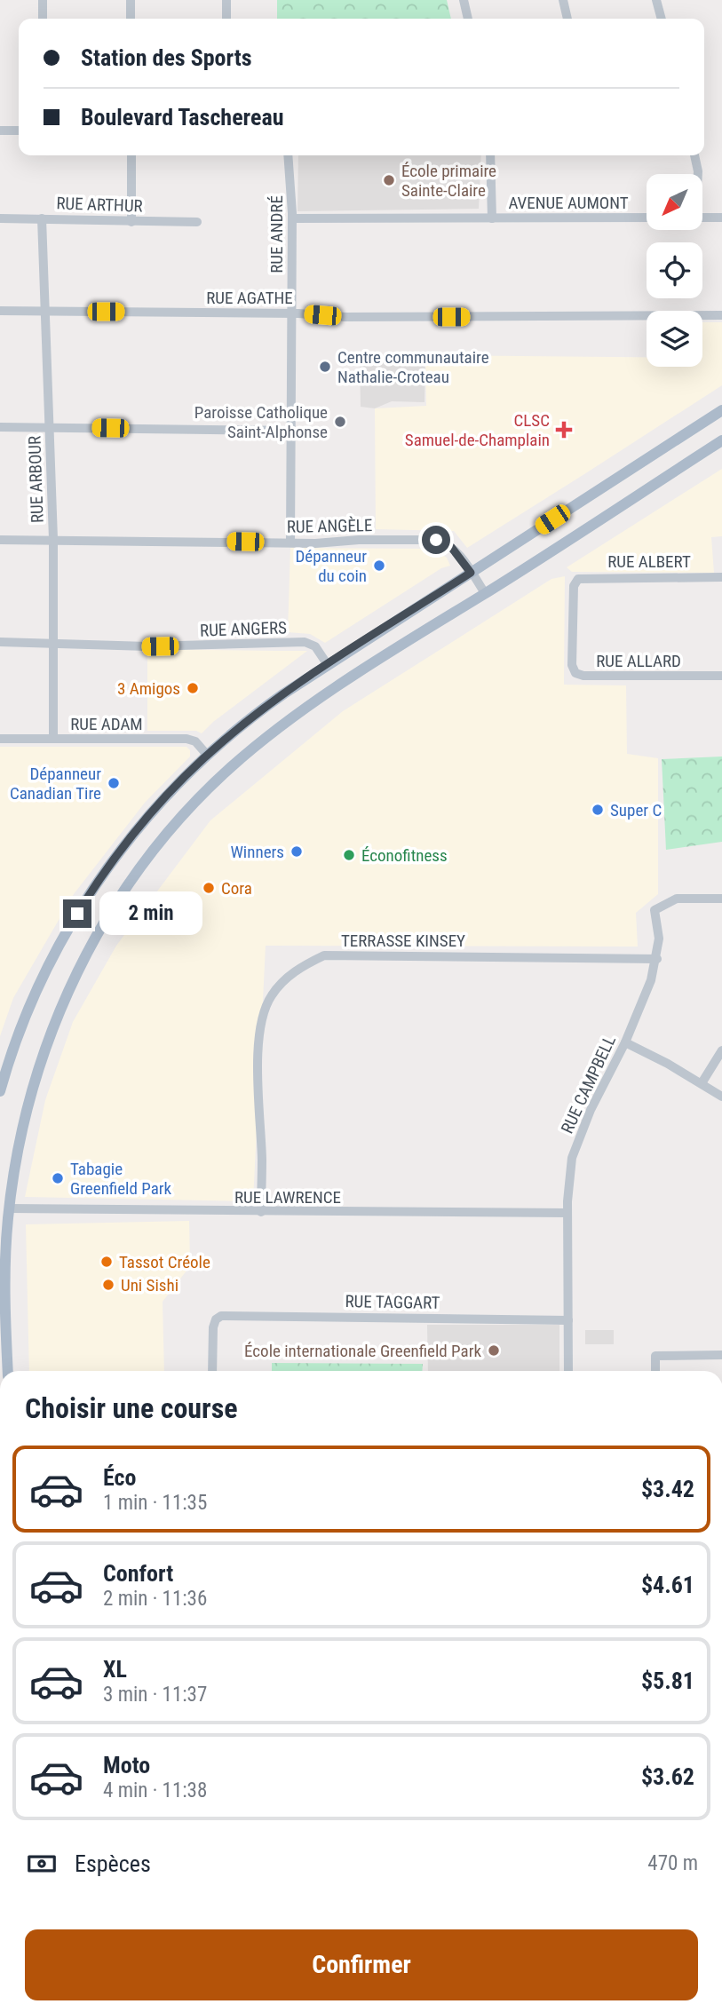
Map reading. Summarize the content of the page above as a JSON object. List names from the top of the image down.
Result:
{
  "streets": {
    "street": [
      "AVENUE AUMONT",
      "RUE ARTHUR",
      "RUE ANDRÉ",
      "RUE AGATHE",
      "RUE ARBOUR",
      "RUE ANGÈLE",
      "RUE ALBERT",
      "RUE ANGERS",
      "RUE ALLARD",
      "RUE ADAM",
      "TERRASSE KINSEY",
      "RUE CAMPBELL",
      "RUE LAWRENCE",
      "RUE TAGGART"
    ]
  },
  "crossings": [
    ["AVENUE AUMONT", "RUE ANDRÉ"],
    ["RUE ARTHUR", "RUE ARBOUR"],
    ["RUE ANDRÉ", "RUE AGATHE"],
    ["RUE ANDRÉ", "RUE ANGÈLE"],
    ["RUE AGATHE", "RUE ARBOUR"],
    ["RUE ARBOUR", "RUE ANGÈLE"],
    ["RUE ARBOUR", "RUE ANGERS"],
    ["RUE ARBOUR", "RUE ADAM"],
    ["RUE ALBERT", "RUE ALLARD"],
    ["TERRASSE KINSEY", "RUE CAMPBELL"],
    ["TERRASSE KINSEY", "RUE LAWRENCE"],
    ["RUE CAMPBELL", "RUE LAWRENCE"],
    ["RUE CAMPBELL", "RUE TAGGART"]
  ],
  "places": {
    "other": [
      "École primaire Sainte-Claire",
      "Centre communautaire Nathalie-Croteau",
      "Paroisse Catholique Saint-Alphonse",
      "Dépanneur du coin",
      "3 Amigos",
      "Dépanneur Canadian Tire",
      "Super C",
      "Winners",
      "Éconofitness",
      "Cora",
      "Tabagie Greenfield Park",
      "Tassot Créole",
      "Uni Sishi",
      "École internationale Greenfield Park"
    ],
    "health": ["CLSC Samuel-de-Champlain"]
  },
  "north": "bottom left",
  "page": {
    "banner": ["Station des Sports", "Boulevard Taschereau"],
    "bubble": "2 min",
    "heading": "Choisir une course",
    "list": [
      {
        "name": "Éco",
        "note": "1 min · 11:35",
        "value": "$3.42"
      },
      {
        "name": "Confort",
        "note": "2 min · 11:36",
        "value": "$4.61"
      },
      {
        "name": "XL",
        "note": "3 min · 11:37",
        "value": "$5.81"
      },
      {
        "name": "Moto",
        "note": "4 min · 11:38",
        "value": "$3.62"
      }
    ],
    "pay": ["Espèces", "470 m"],
    "buttons": "Confirmer"
  }
}
